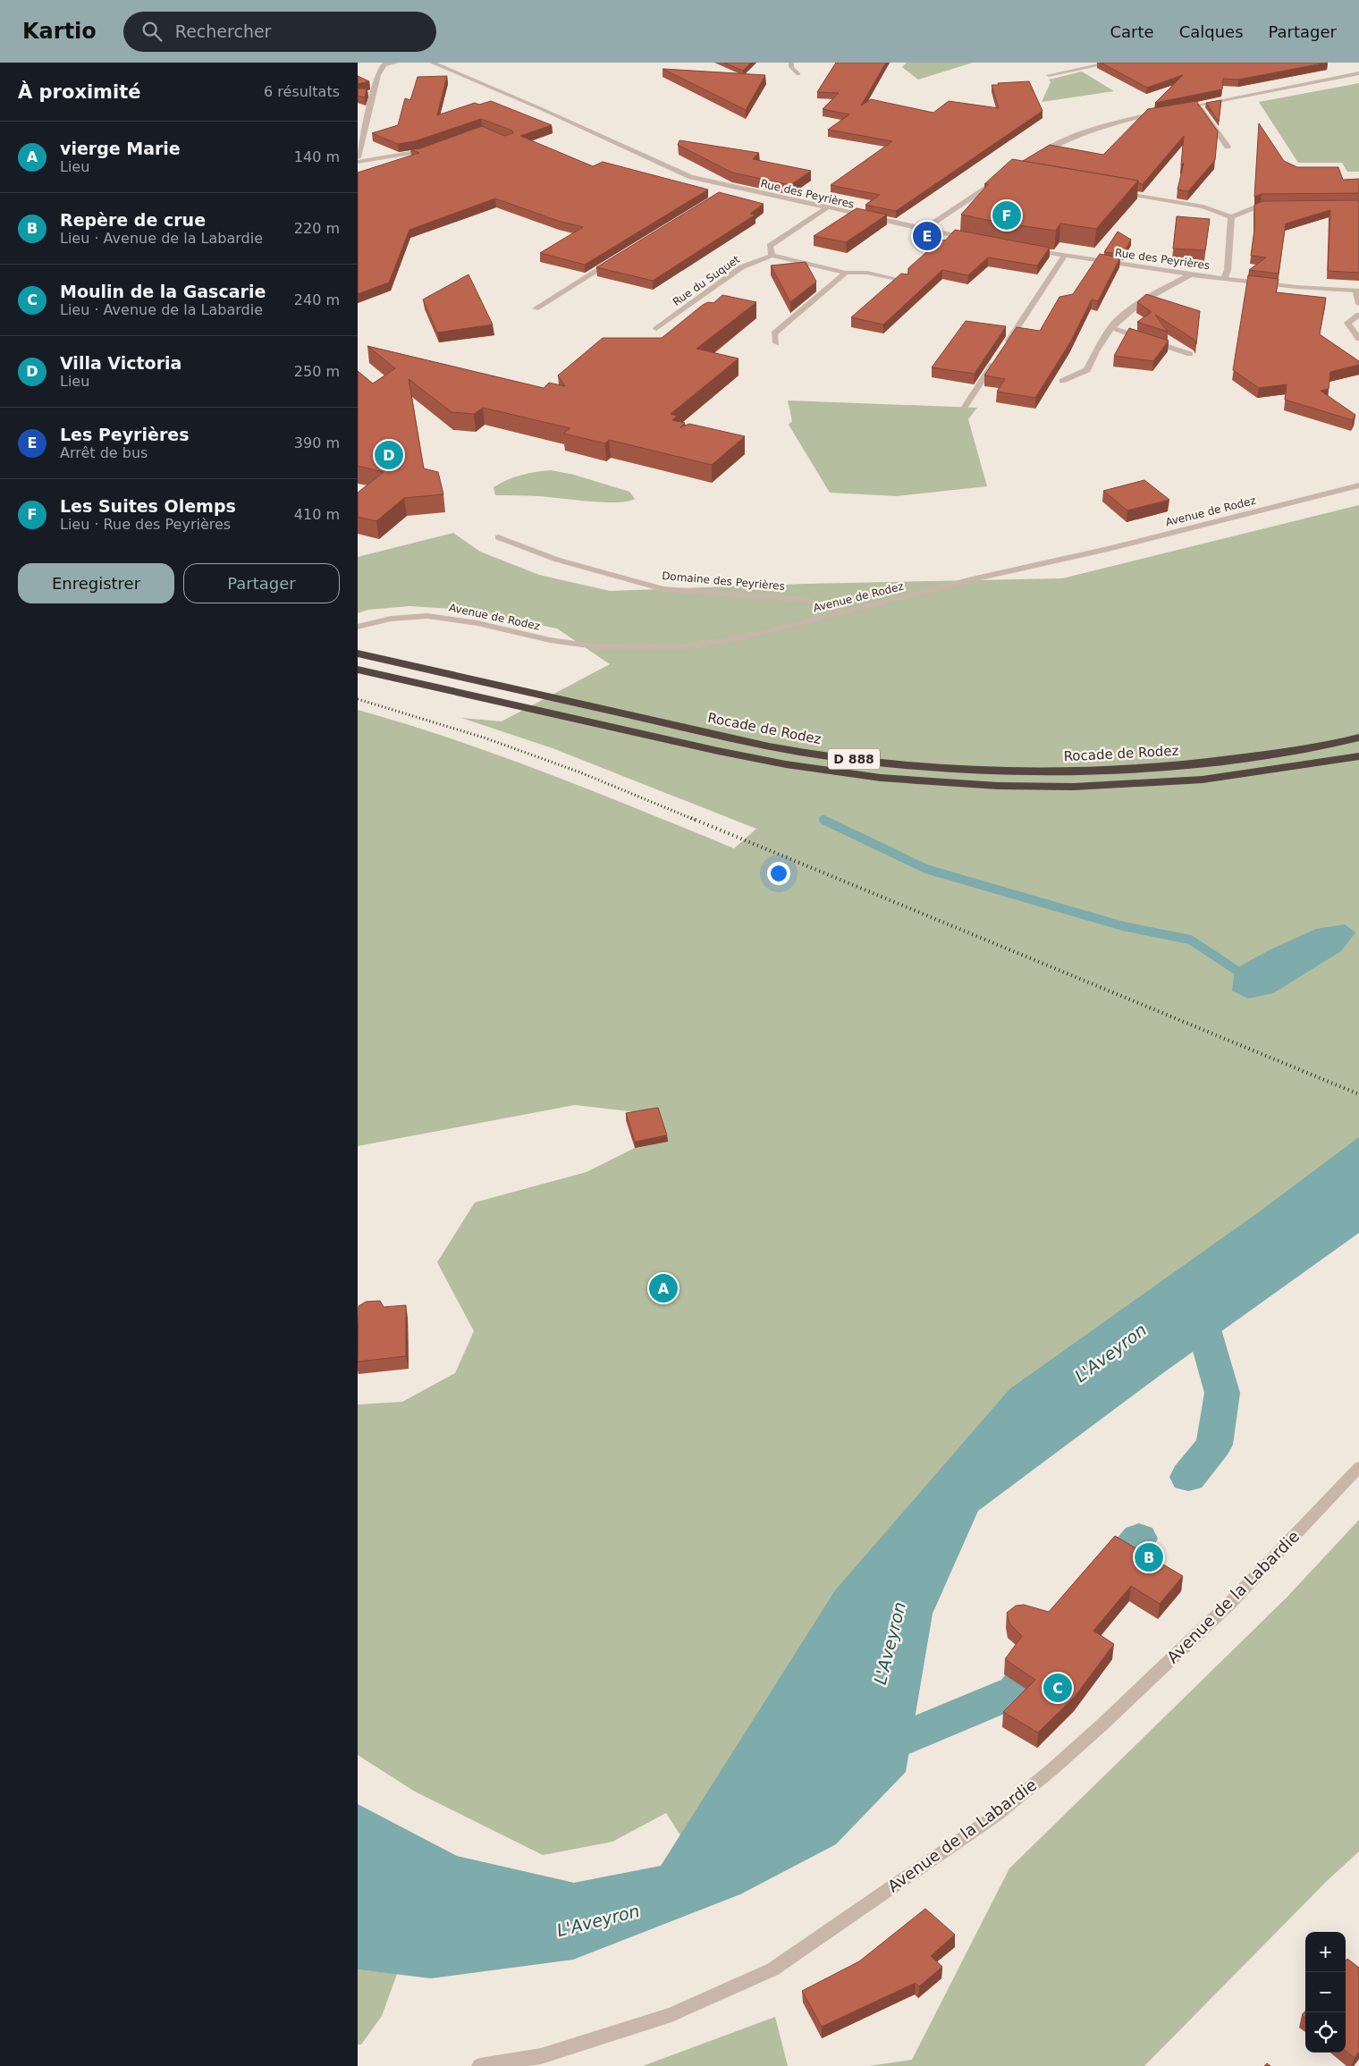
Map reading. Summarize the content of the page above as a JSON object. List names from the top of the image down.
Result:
{
  "streets": {
    "highway": ["Rocade de Rodez", "D 888"],
    "street": [
      "Rue des Peyrières",
      "Rue du Suquet",
      "Avenue de Rodez",
      "Domaine des Peyrières",
      "Avenue de la Labardie"
    ]
  },
  "crossings": [
    ["Avenue de Rodez", "Domaine des Peyrières"]
  ],
  "water": ["L'Aveyron"],
  "page": {
    "header": "Kartio",
    "search": "Rechercher",
    "nav": ["Carte", "Calques", "Partager"],
    "heading": ["À proximité", "6 résultats"],
    "list": [
      {
        "mark": "A",
        "name": "vierge Marie",
        "note": "Lieu",
        "value": "140 m"
      },
      {
        "mark": "B",
        "name": "Repère de crue",
        "note": "Lieu · Avenue de la Labardie",
        "value": "220 m"
      },
      {
        "mark": "C",
        "name": "Moulin de la Gascarie",
        "note": "Lieu · Avenue de la Labardie",
        "value": "240 m"
      },
      {
        "mark": "D",
        "name": "Villa Victoria",
        "note": "Lieu",
        "value": "250 m"
      },
      {
        "mark": "E",
        "name": "Les Peyrières",
        "note": "Arrêt de bus",
        "value": "390 m"
      },
      {
        "mark": "F",
        "name": "Les Suites Olemps",
        "note": "Lieu · Rue des Peyrières",
        "value": "410 m"
      }
    ],
    "pins": [
      "F",
      "E",
      "D",
      "A",
      "B",
      "C"
    ],
    "buttons": ["Enregistrer", "Partager"],
    "map_buttons": ["+", "−"]
  }
}
